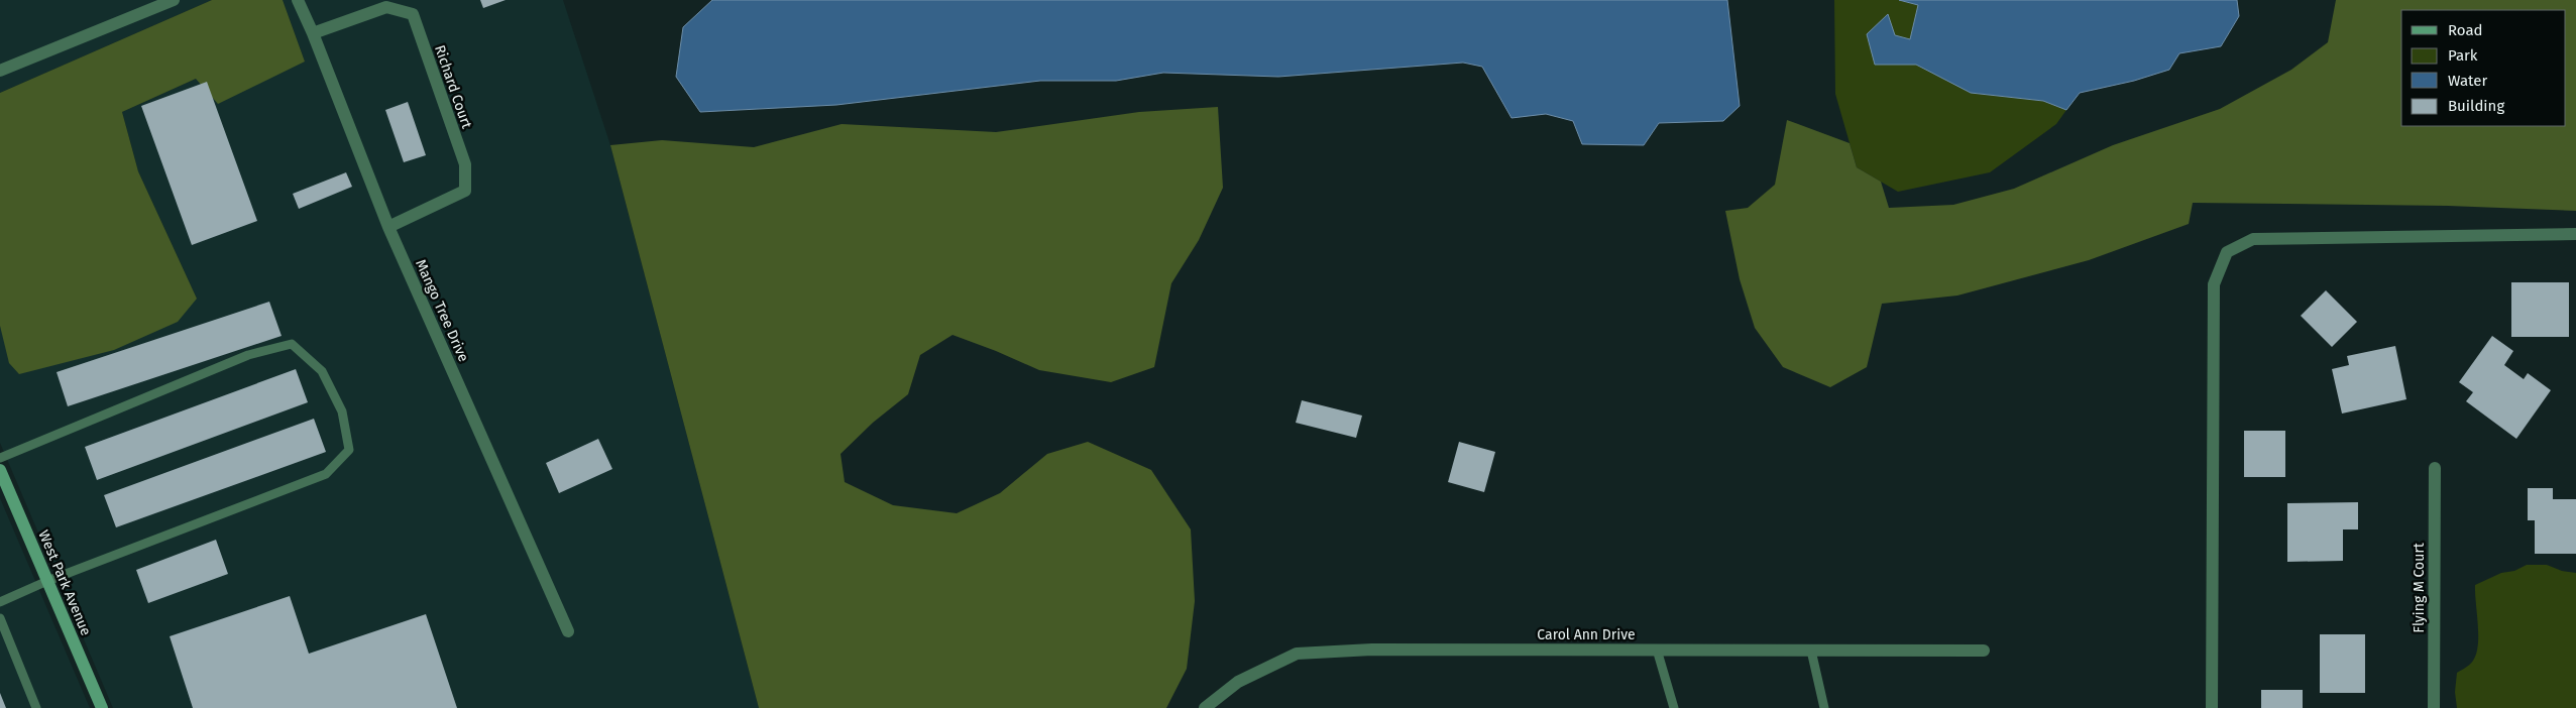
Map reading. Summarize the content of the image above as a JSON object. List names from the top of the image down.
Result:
{
  "streets": {
    "street": [
      "Richard Court",
      "Mango Tree Drive",
      "West Park Avenue",
      "Flying M Court",
      "Carol Ann Drive"
    ]
  },
  "crossings": [
    ["Richard Court", "Mango Tree Drive"]
  ],
  "legend": [
    "Road",
    "Park",
    "Water",
    "Building"
  ]
}
